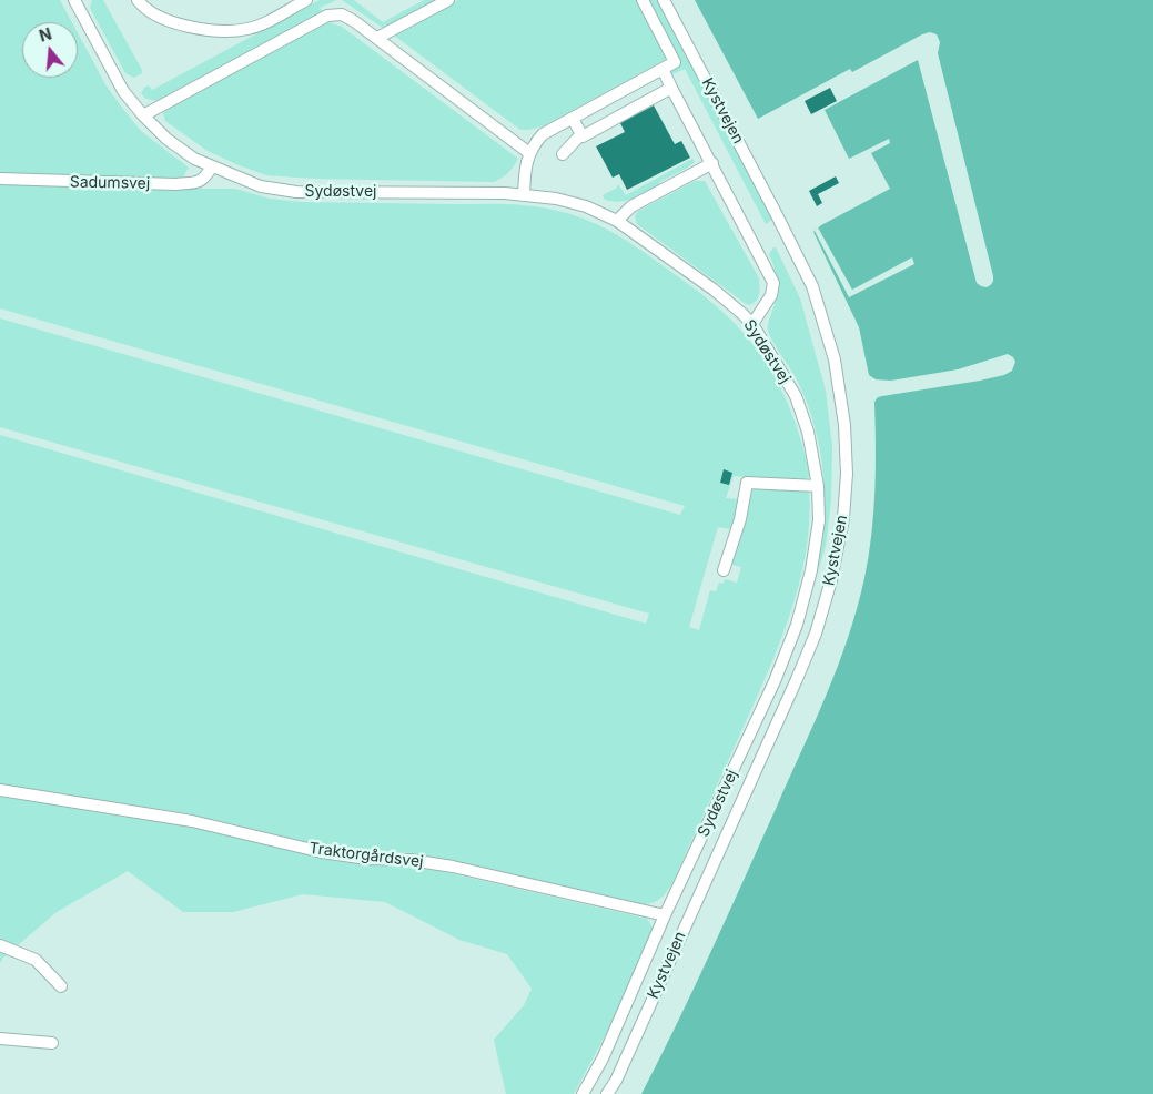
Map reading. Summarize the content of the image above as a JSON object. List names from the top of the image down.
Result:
{
  "streets": {
    "street": [
      "Kystvejen",
      "Sadumsvej",
      "Sydøstvej",
      "Traktorgårdsvej"
    ]
  },
  "crossings": [
    ["Sadumsvej", "Sydøstvej"],
    ["Sydøstvej", "Traktorgårdsvej"]
  ],
  "north": "top"
}
